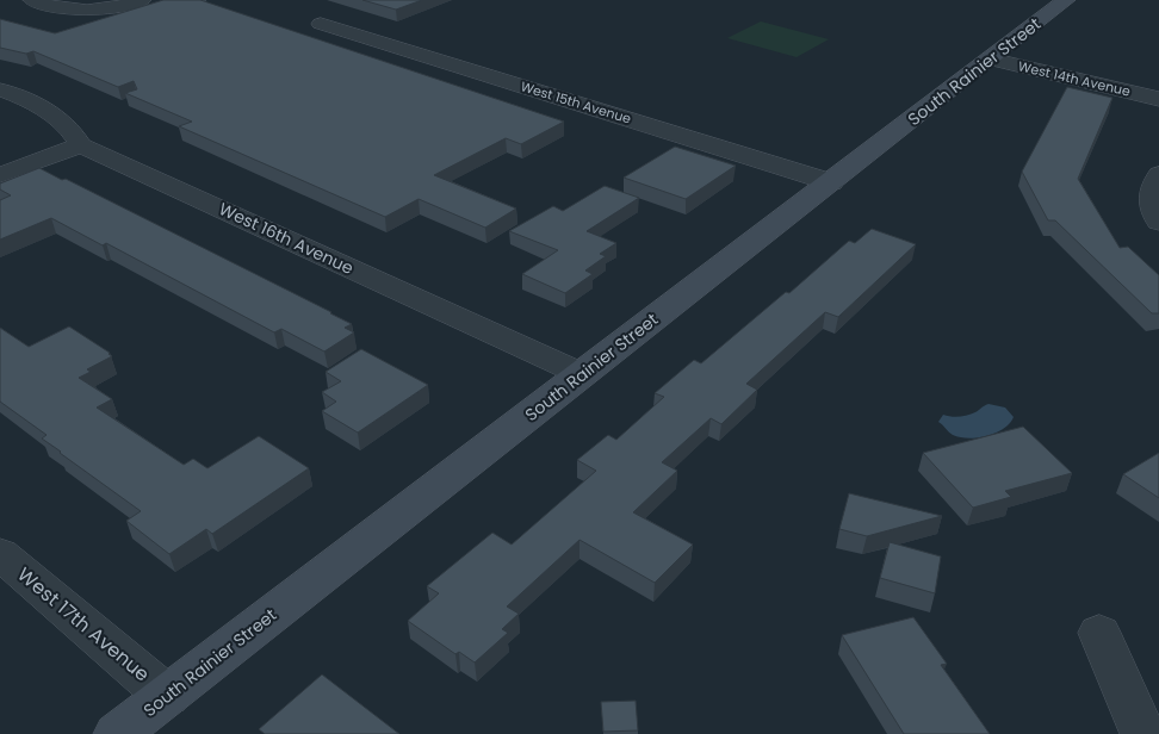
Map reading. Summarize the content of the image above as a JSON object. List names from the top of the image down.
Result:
{
  "streets": {
    "street": [
      "South Rainier Street",
      "West 14th Avenue",
      "West 15th Avenue",
      "West 16th Avenue",
      "West 17th Avenue"
    ]
  },
  "crossings": [
    ["South Rainier Street", "West 14th Avenue"],
    ["South Rainier Street", "West 15th Avenue"],
    ["South Rainier Street", "West 16th Avenue"],
    ["South Rainier Street", "West 17th Avenue"]
  ]
}
